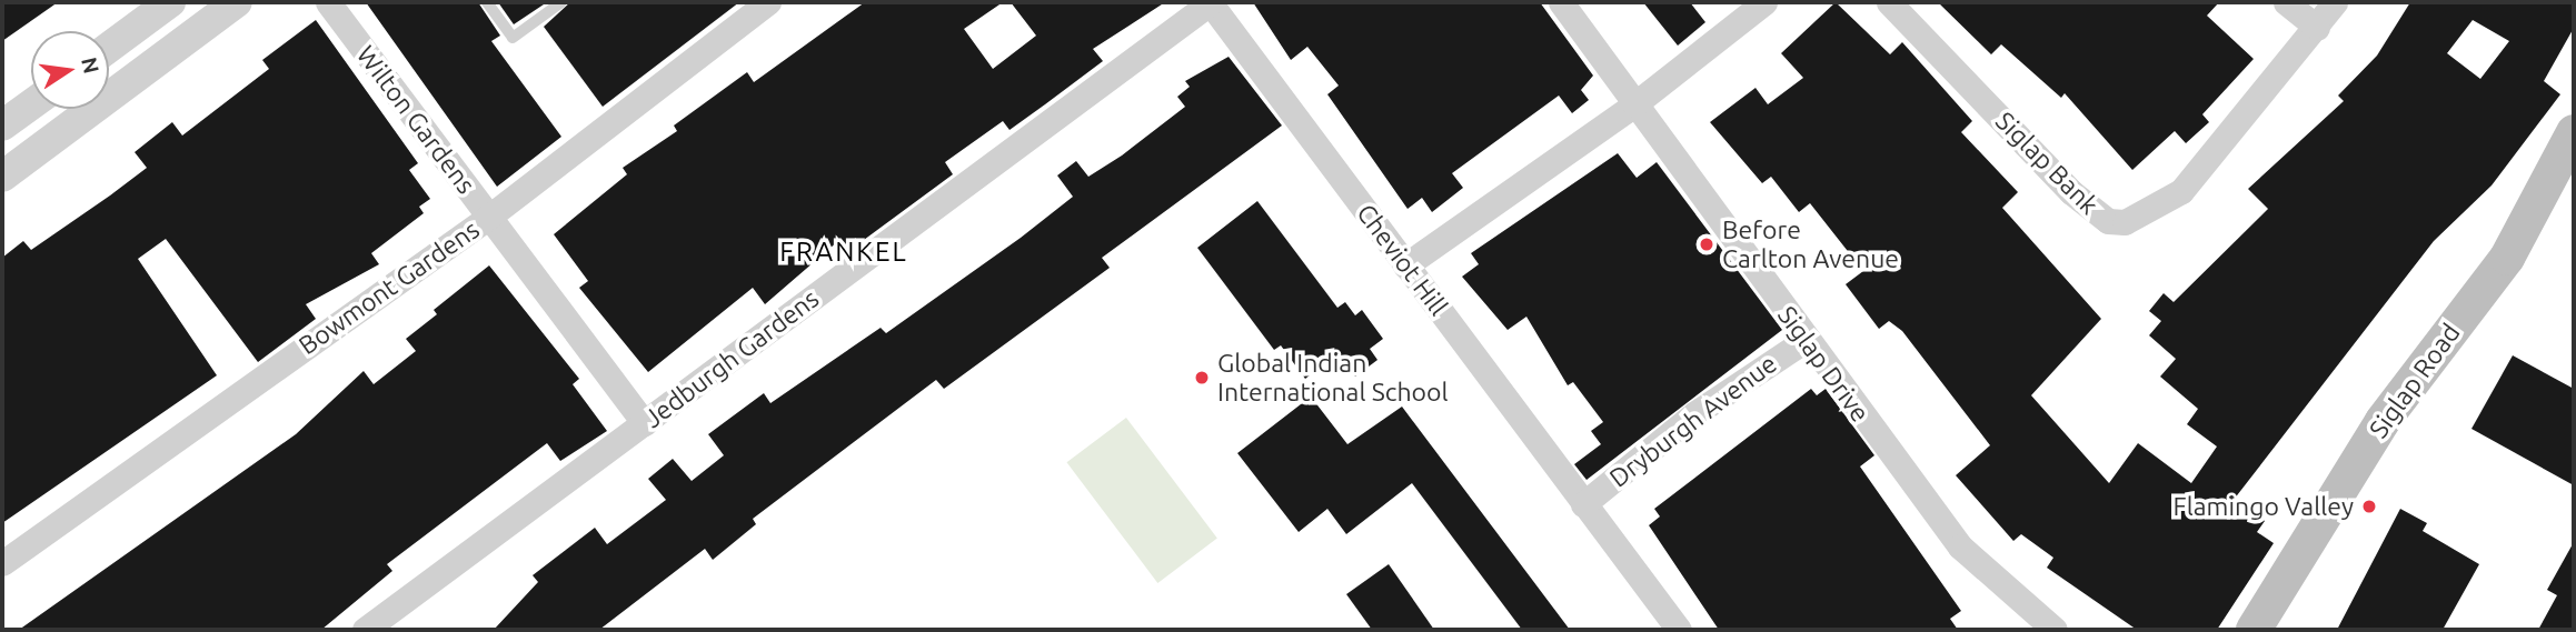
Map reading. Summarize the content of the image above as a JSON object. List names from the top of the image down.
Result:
{
  "streets": {
    "main road": ["Siglap Road"],
    "street": [
      "Wilton Gardens",
      "Siglap Bank",
      "Cheviot Hill",
      "Bowmont Gardens",
      "Jedburgh Gardens",
      "Siglap Drive",
      "Dryburgh Avenue"
    ]
  },
  "crossings": [
    ["Wilton Gardens", "Bowmont Gardens"],
    ["Wilton Gardens", "Jedburgh Gardens"],
    ["Cheviot Hill", "Jedburgh Gardens"],
    ["Cheviot Hill", "Dryburgh Avenue"],
    ["Siglap Drive", "Dryburgh Avenue"]
  ],
  "districts": ["FRANKEL"],
  "places": ["Before Carlton Avenue", "Global Indian International School", "Flamingo Valley"],
  "north": "right"
}
